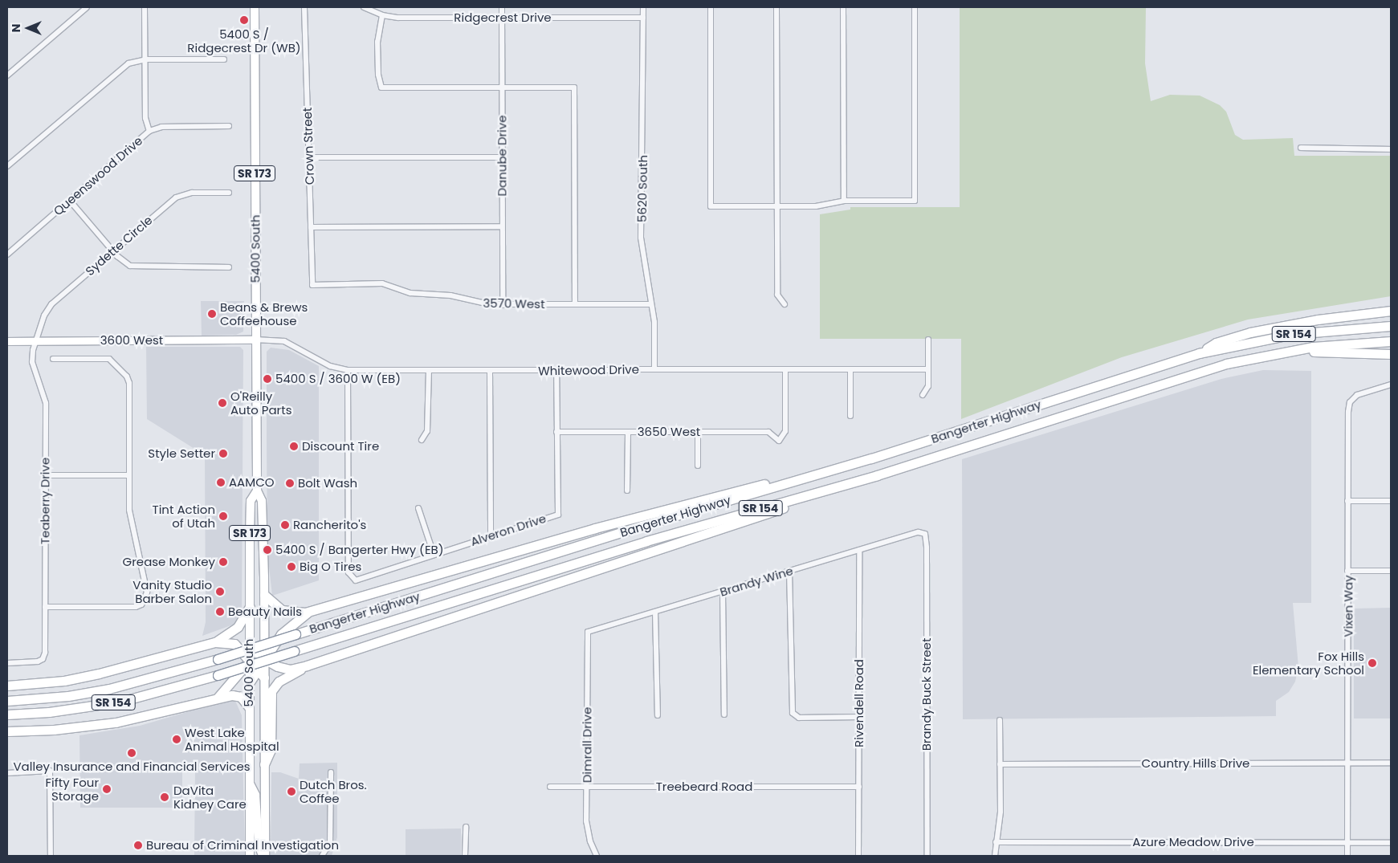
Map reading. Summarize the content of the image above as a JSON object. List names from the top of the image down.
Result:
{
  "streets": {
    "highway": ["SR 154", "Bangerter Highway"],
    "main road": ["SR 173", "5400 South"],
    "street": [
      "Ridgecrest Drive",
      "Crown Street",
      "Danube Drive",
      "Queenswood Drive",
      "5620 South",
      "Sydette Circle",
      "3570 West",
      "3600 West",
      "Whitewood Drive",
      "3650 West",
      "Teaberry Drive",
      "Alveron Drive",
      "Brandy Wine",
      "Vixen Way",
      "Brandy Buck Street",
      "Rivendell Road",
      "Dimrall Drive",
      "Country Hills Drive",
      "Treebeard Road",
      "Azure Meadow Drive"
    ]
  },
  "crossings": [
    ["Ridgecrest Drive", "Danube Drive"],
    ["Ridgecrest Drive", "5620 South"],
    ["Crown Street", "3570 West"],
    ["Danube Drive", "3570 West"],
    ["5620 South", "3570 West"],
    ["5620 South", "Whitewood Drive"],
    ["Sydette Circle", "3600 West"],
    ["Sydette Circle", "Teaberry Drive"],
    ["5400 South", "3600 West"],
    ["5400 South", "Whitewood Drive"],
    ["3600 West", "Whitewood Drive"],
    ["3600 West", "Teaberry Drive"],
    ["Whitewood Drive", "3650 West"],
    ["Whitewood Drive", "Alveron Drive"],
    ["3650 West", "Alveron Drive"],
    ["Brandy Wine", "Brandy Buck Street"],
    ["Brandy Wine", "Rivendell Road"],
    ["Brandy Wine", "Dimrall Drive"],
    ["Vixen Way", "Country Hills Drive"],
    ["Vixen Way", "Azure Meadow Drive"],
    ["Rivendell Road", "Treebeard Road"],
    ["Dimrall Drive", "Treebeard Road"]
  ],
  "places": [
    "5400 S / Ridgecrest Dr (WB)",
    "Beans & Brews Coffeehouse",
    "5400 S / 3600 W (EB)",
    "O'Reilly Auto Parts",
    "Discount Tire",
    "Style Setter",
    "AAMCO",
    "Bolt Wash",
    "Tint Action of Utah",
    "Rancherito's",
    "5400 S / Bangerter Hwy (EB)",
    "Grease Monkey",
    "Big O Tires",
    "Vanity Studio Barber Salon",
    "Beauty Nails",
    "Fox Hills Elementary School",
    "West Lake Animal Hospital",
    "Valley Insurance and Financial Services",
    "Fifty Four Storage",
    "Dutch Bros. Coffee",
    "DaVita Kidney Care",
    "Bureau of Criminal Investigation"
  ],
  "north": "left"
}
